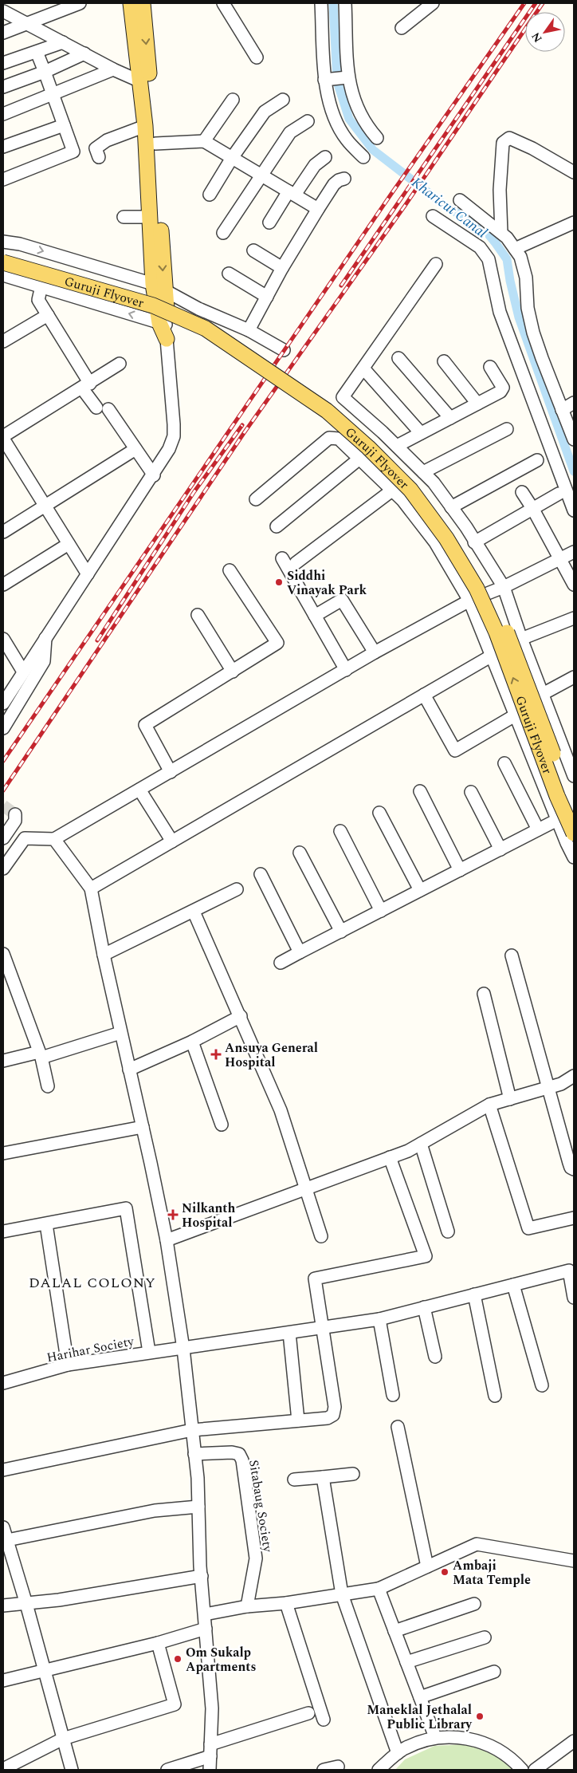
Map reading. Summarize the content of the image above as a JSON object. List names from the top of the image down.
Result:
{
  "streets": {
    "main road": ["Guruji Flyover"],
    "street": ["Harihar Society", "Sitabaug Society"]
  },
  "districts": ["DALAL COLONY"],
  "water": ["Kharicut Canal"],
  "places": {
    "other": [
      "Siddhi Vinayak Park",
      "Ambaji Mata Temple",
      "Om Sukalp Apartments",
      "Maneklal Jethalal Public Library"
    ],
    "health": ["Ansuya General Hospital", "Nilkanth Hospital"]
  },
  "north": "bottom left"
}
